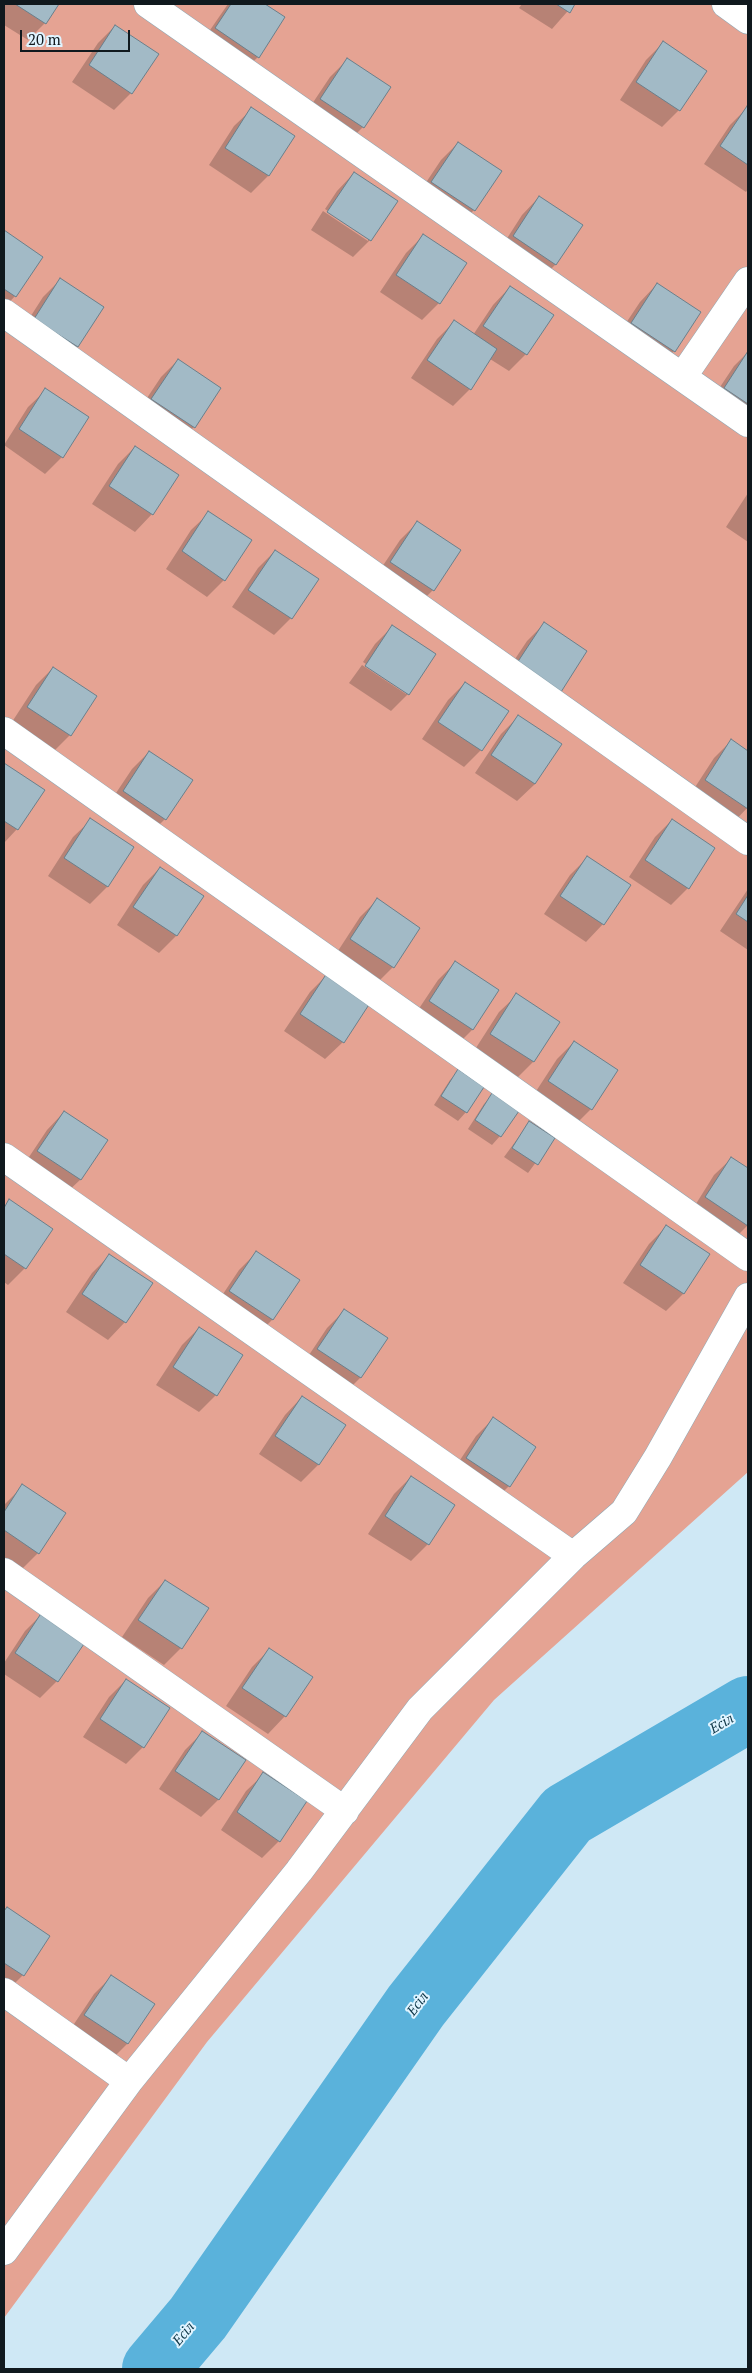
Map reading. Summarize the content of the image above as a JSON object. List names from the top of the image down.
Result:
{
  "water": ["Есіл"],
  "scale_bar": "20 m"
}
